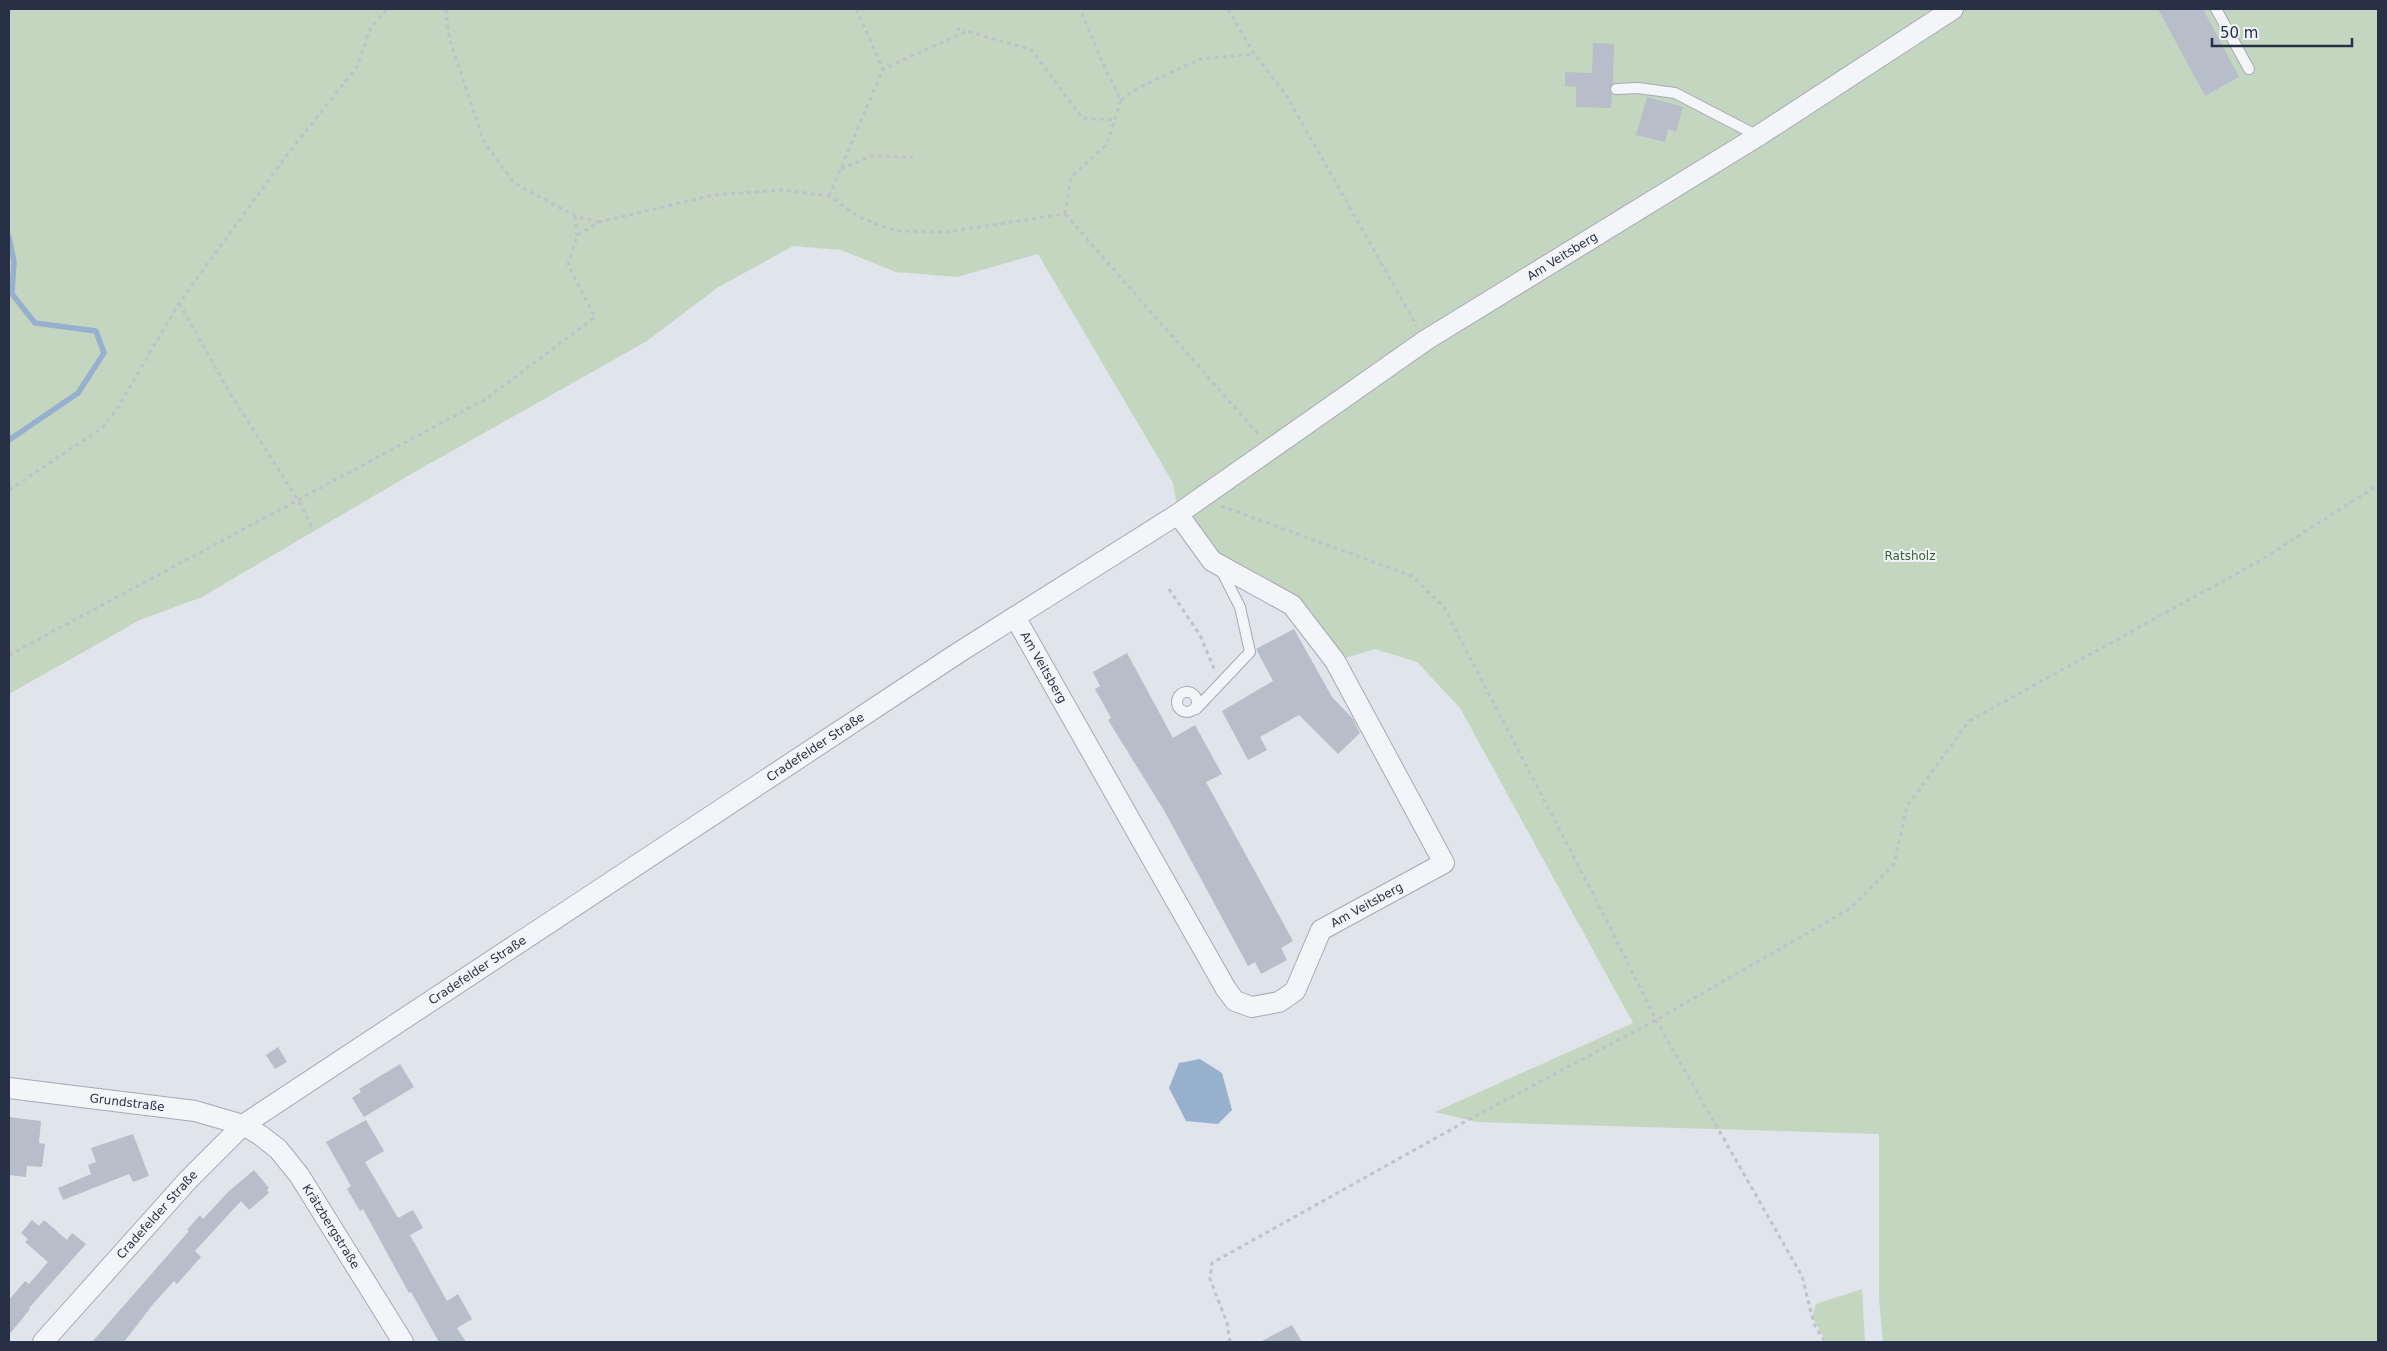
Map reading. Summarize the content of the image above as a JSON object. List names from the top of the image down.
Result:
{
  "streets": {
    "street": [
      "Am Veitsberg",
      "Cradefelder Straße",
      "Grundstraße",
      "Krätzbergstraße"
    ]
  },
  "crossings": [
    ["Am Veitsberg", "Cradefelder Straße"],
    ["Cradefelder Straße", "Grundstraße"],
    ["Cradefelder Straße", "Krätzbergstraße"],
    ["Grundstraße", "Krätzbergstraße"]
  ],
  "parks": ["Ratsholz"],
  "scale_bar": "50 m"
}
